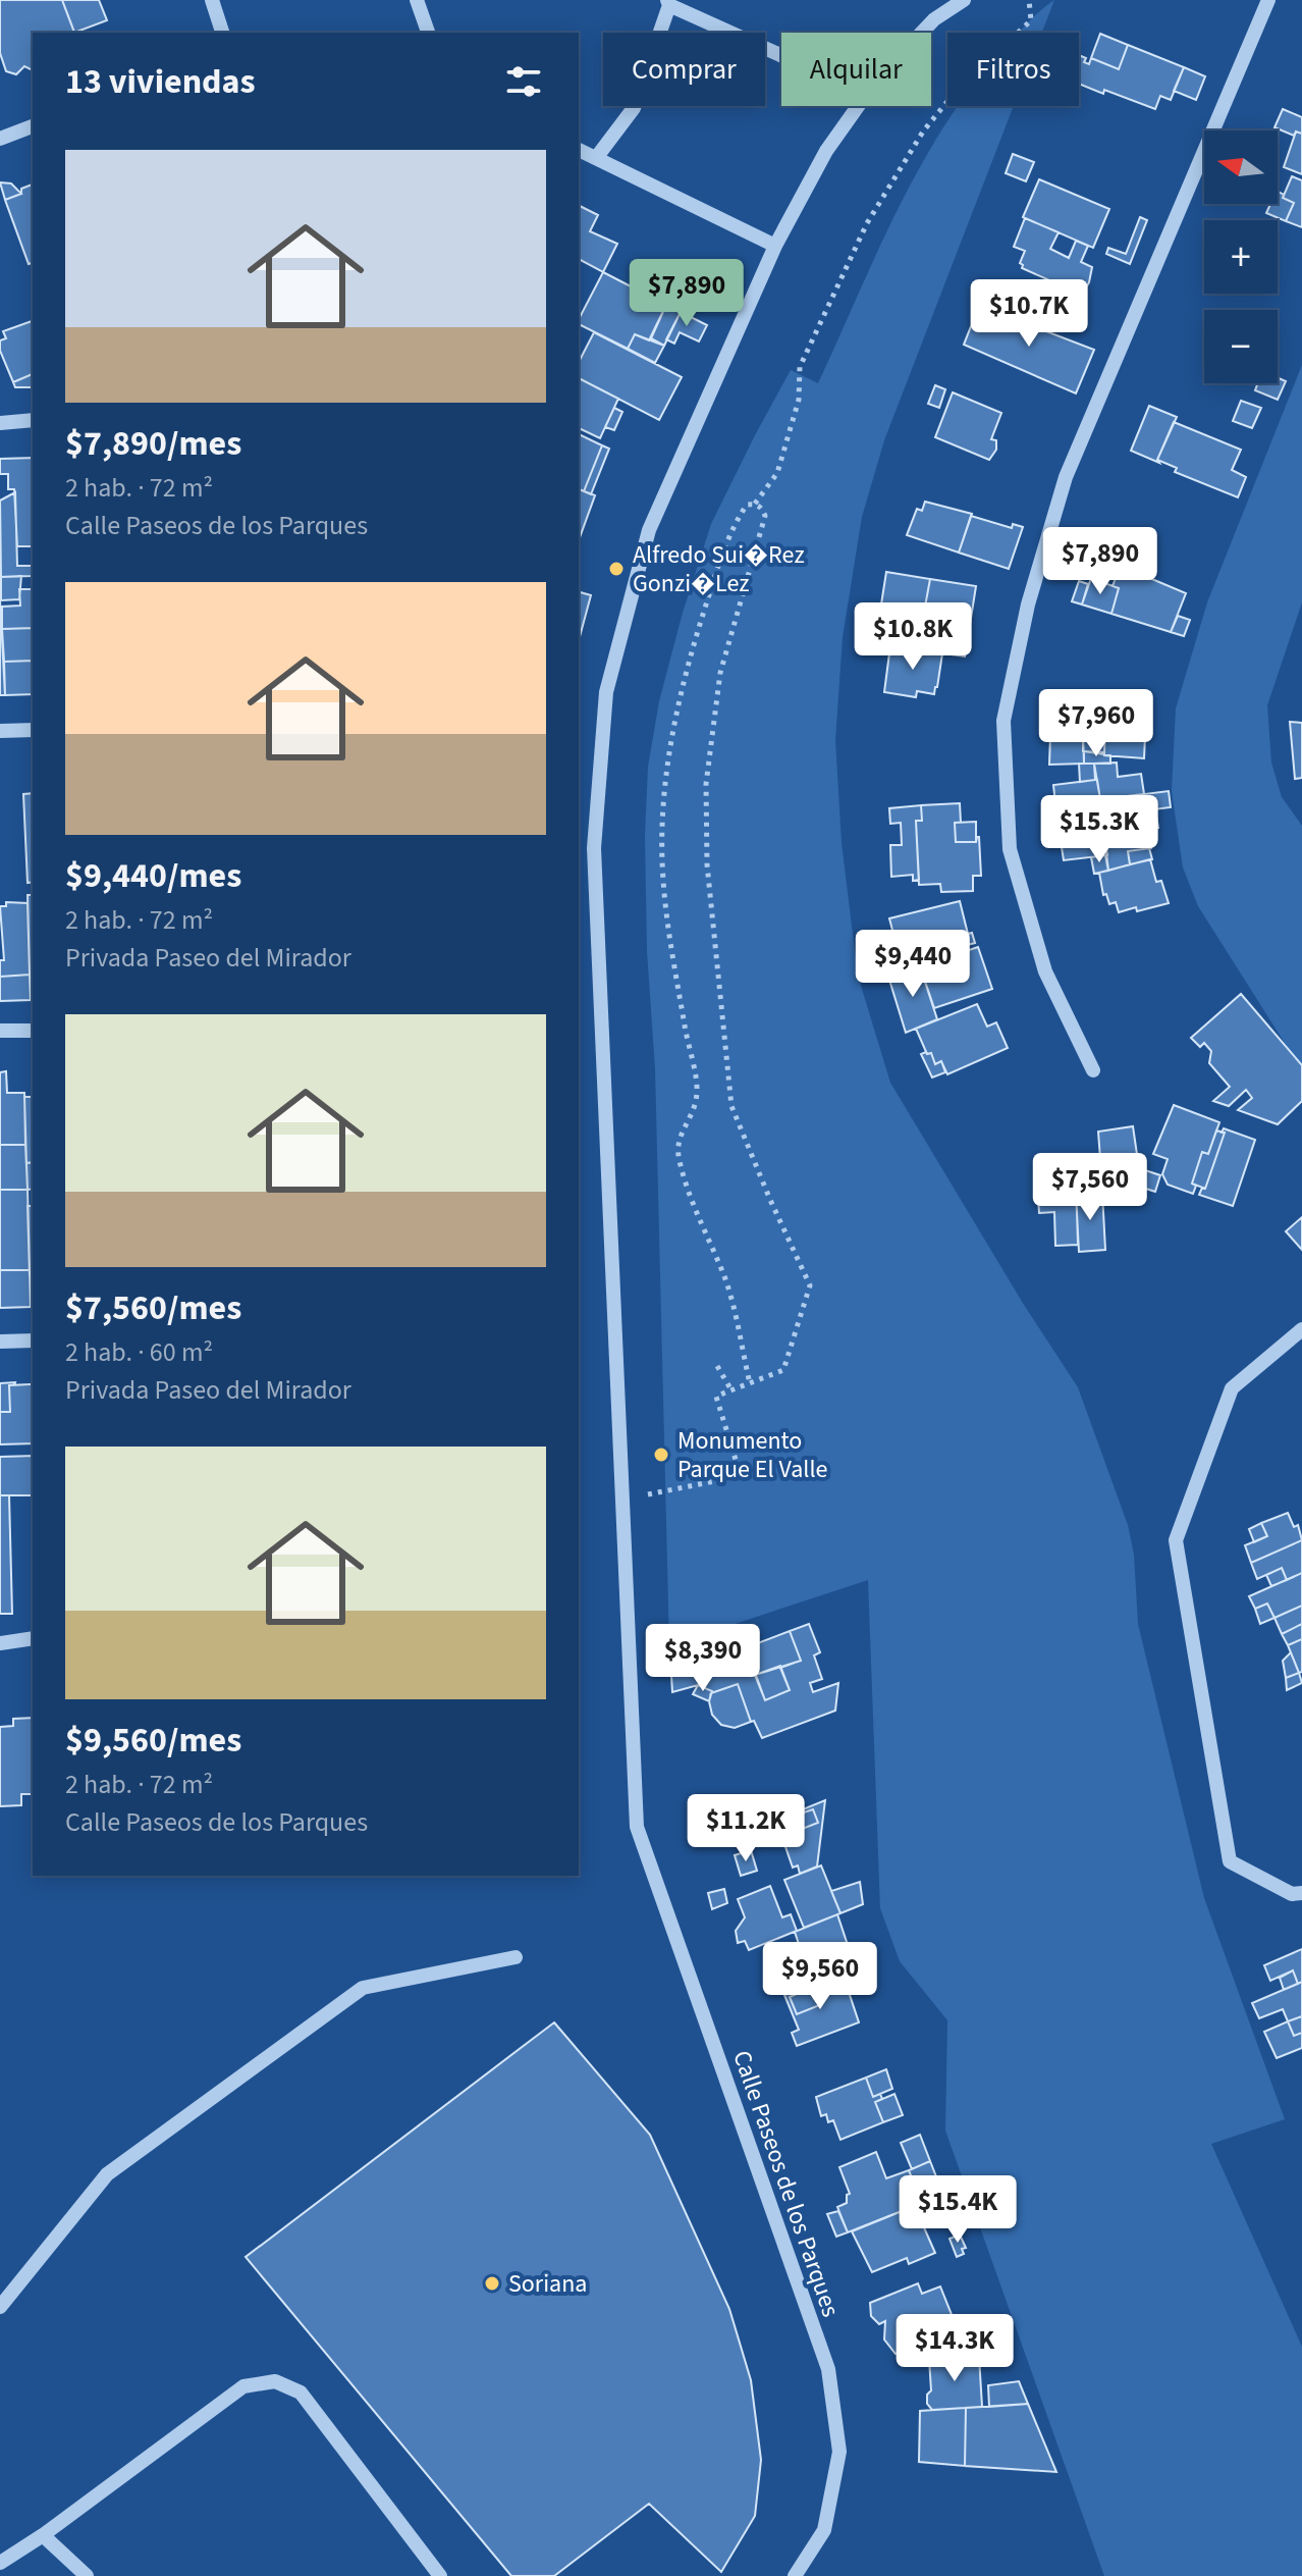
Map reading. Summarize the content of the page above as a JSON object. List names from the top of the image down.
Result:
{
  "streets": {
    "street": ["Calle Paseos de los Parques"]
  },
  "places": ["Alfredo Sui�Rez Gonzi�Lez", "Monumento Parque El Valle", "Soriana"],
  "north": "left",
  "page": {
    "chip": ["Comprar", "Alquilar", "Filtros"],
    "heading": "13 viviendas",
    "map_buttons": ["+", "−"],
    "list": [
      {
        "name": "$7,890/mes",
        "note": "2 hab. · 72 m² · Calle Paseos de los Parques"
      },
      {
        "name": "$9,440/mes",
        "note": "2 hab. · 72 m² · Privada Paseo del Mirador"
      },
      {
        "name": "$7,560/mes",
        "note": "2 hab. · 60 m² · Privada Paseo del Mirador"
      },
      {
        "name": "$9,560/mes",
        "note": "2 hab. · 72 m² · Calle Paseos de los Parques"
      }
    ],
    "price": [
      "$7,890",
      "$10.7K",
      "$7,890",
      "$10.8K",
      "$7,960",
      "$15.3K",
      "$9,440",
      "$7,560",
      "$8,390",
      "$11.2K",
      "$9,560",
      "$15.4K",
      "$14.3K"
    ]
  }
}
